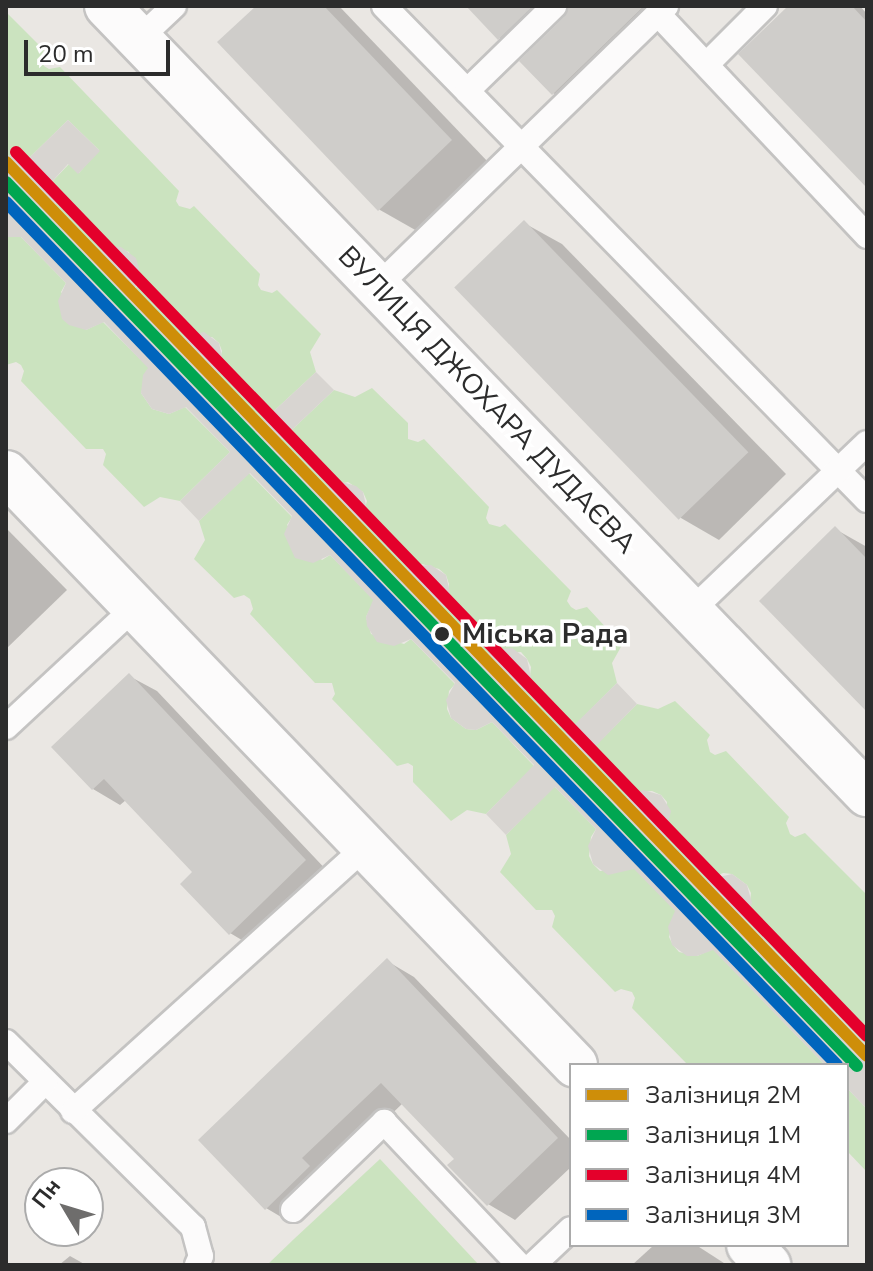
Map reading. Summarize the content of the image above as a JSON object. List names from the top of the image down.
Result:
{
  "streets": {
    "street": ["ВУЛИЦЯ ДЖОХАРА ДУДАЄВА"]
  },
  "places": ["Міська Рада"],
  "lines": [
    "rail line 4М",
    "rail line 2М",
    "rail line 1М",
    "rail line 3М"
  ],
  "legend": [
    "Залізниця 2М",
    "Залізниця 1М",
    "Залізниця 4М",
    "Залізниця 3М"
  ],
  "scale_bar": "20 m",
  "north": "top left"
}
